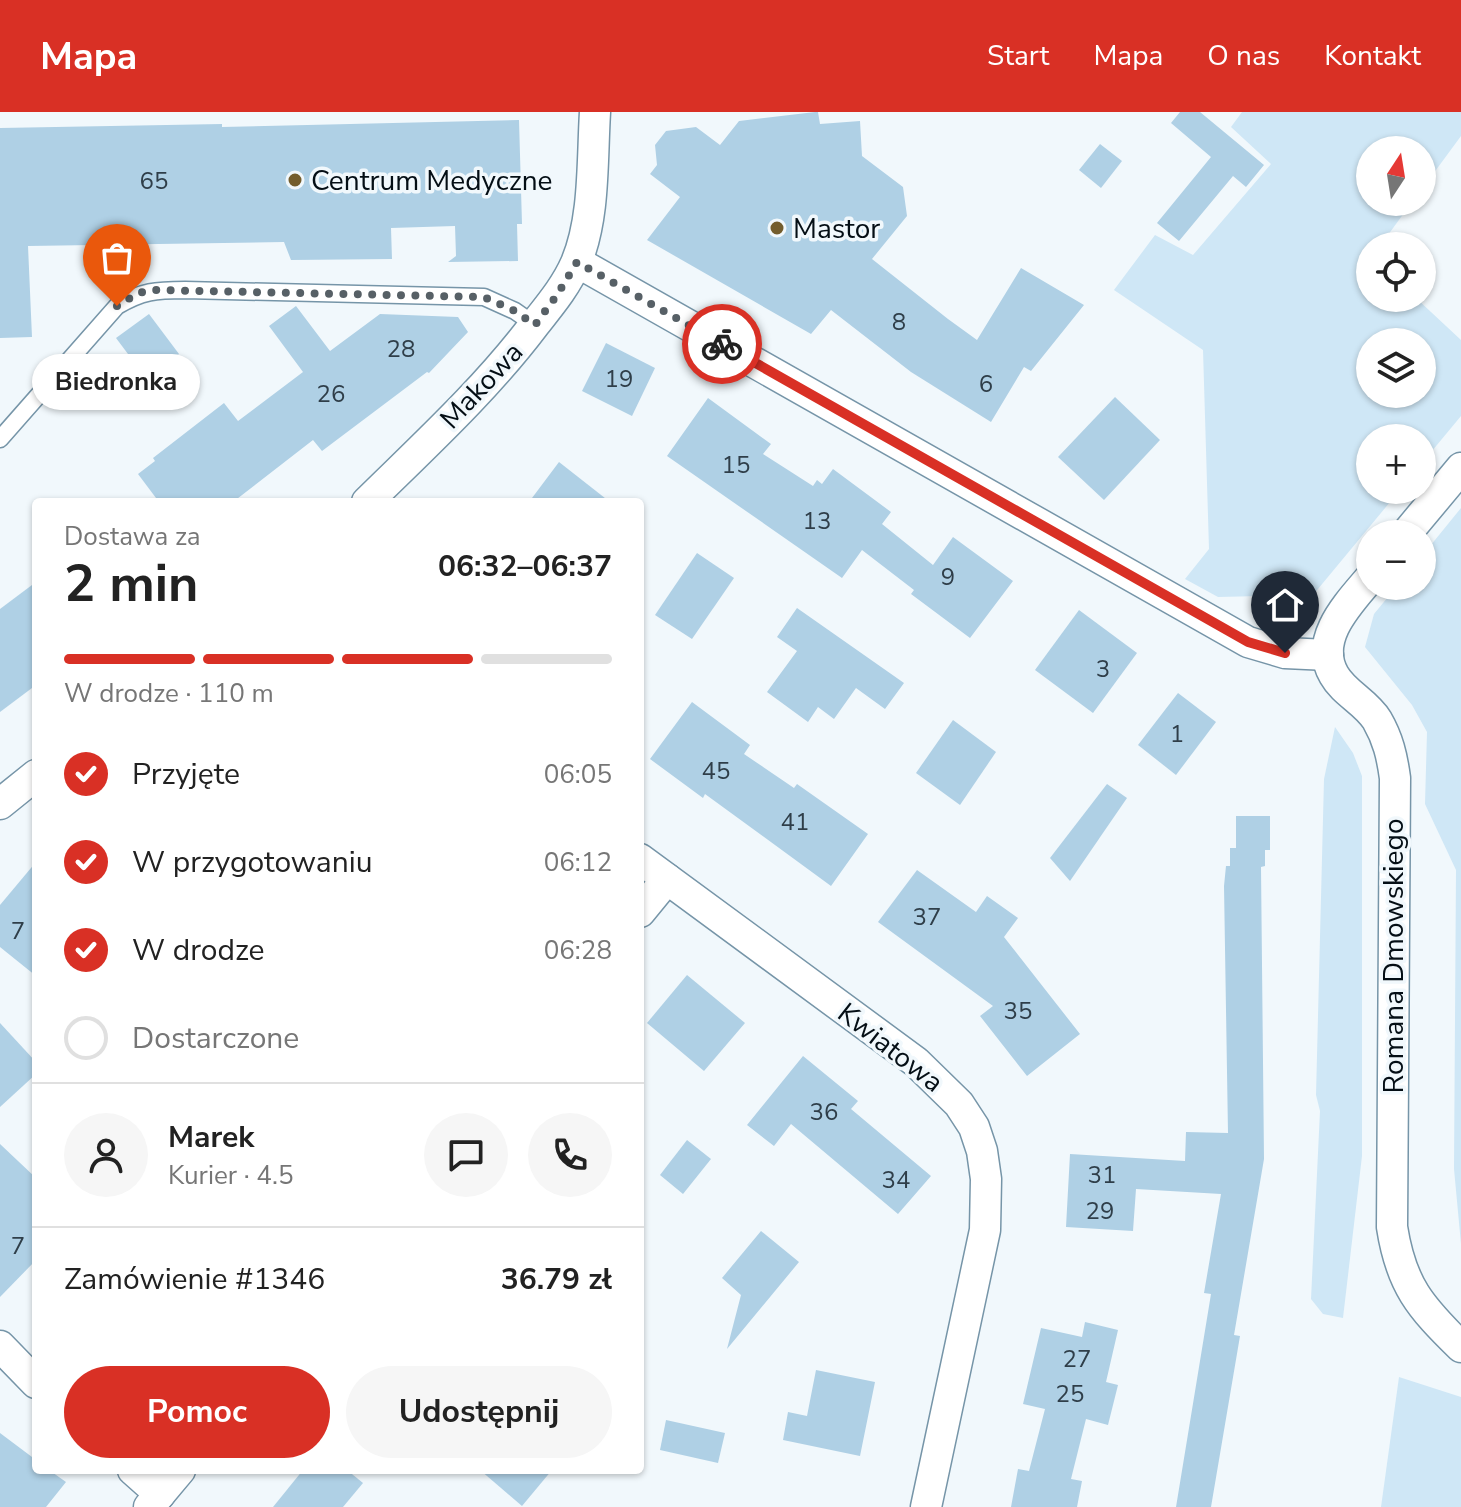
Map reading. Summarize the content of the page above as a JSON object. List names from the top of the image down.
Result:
{
  "streets": {
    "street": ["Makowa", "Romana Dmowskiego", "Kwiatowa"]
  },
  "places": ["Centrum Medyczne", "Mastor", "Biedronka"],
  "house_numbers": [
    "65",
    "8",
    "28",
    "19",
    "6",
    "26",
    "15",
    "13",
    "9",
    "3",
    "1",
    "45",
    "41",
    "37",
    "7",
    "35",
    "36",
    "31",
    "34",
    "29",
    "7",
    "27",
    "25"
  ],
  "north": "top",
  "page": {
    "header": "Mapa",
    "nav": [
      "Start",
      "Mapa",
      "O nas",
      "Kontakt"
    ],
    "map_buttons": ["+", "−"],
    "bubble": "Biedronka",
    "heading": ["2 min", "Dostawa za", "06:32–06:37"],
    "panel": [
      "Marek",
      "Kurier · 4.5",
      "Zamówienie #1346",
      "36.79 zł"
    ],
    "bar": "W drodze · 110 m",
    "list": [
      ["Przyjęte", "06:05"],
      ["W przygotowaniu", "06:12"],
      ["W drodze", "06:28"],
      "Dostarczone"
    ],
    "buttons": ["Pomoc", "Udostępnij"]
  }
}
